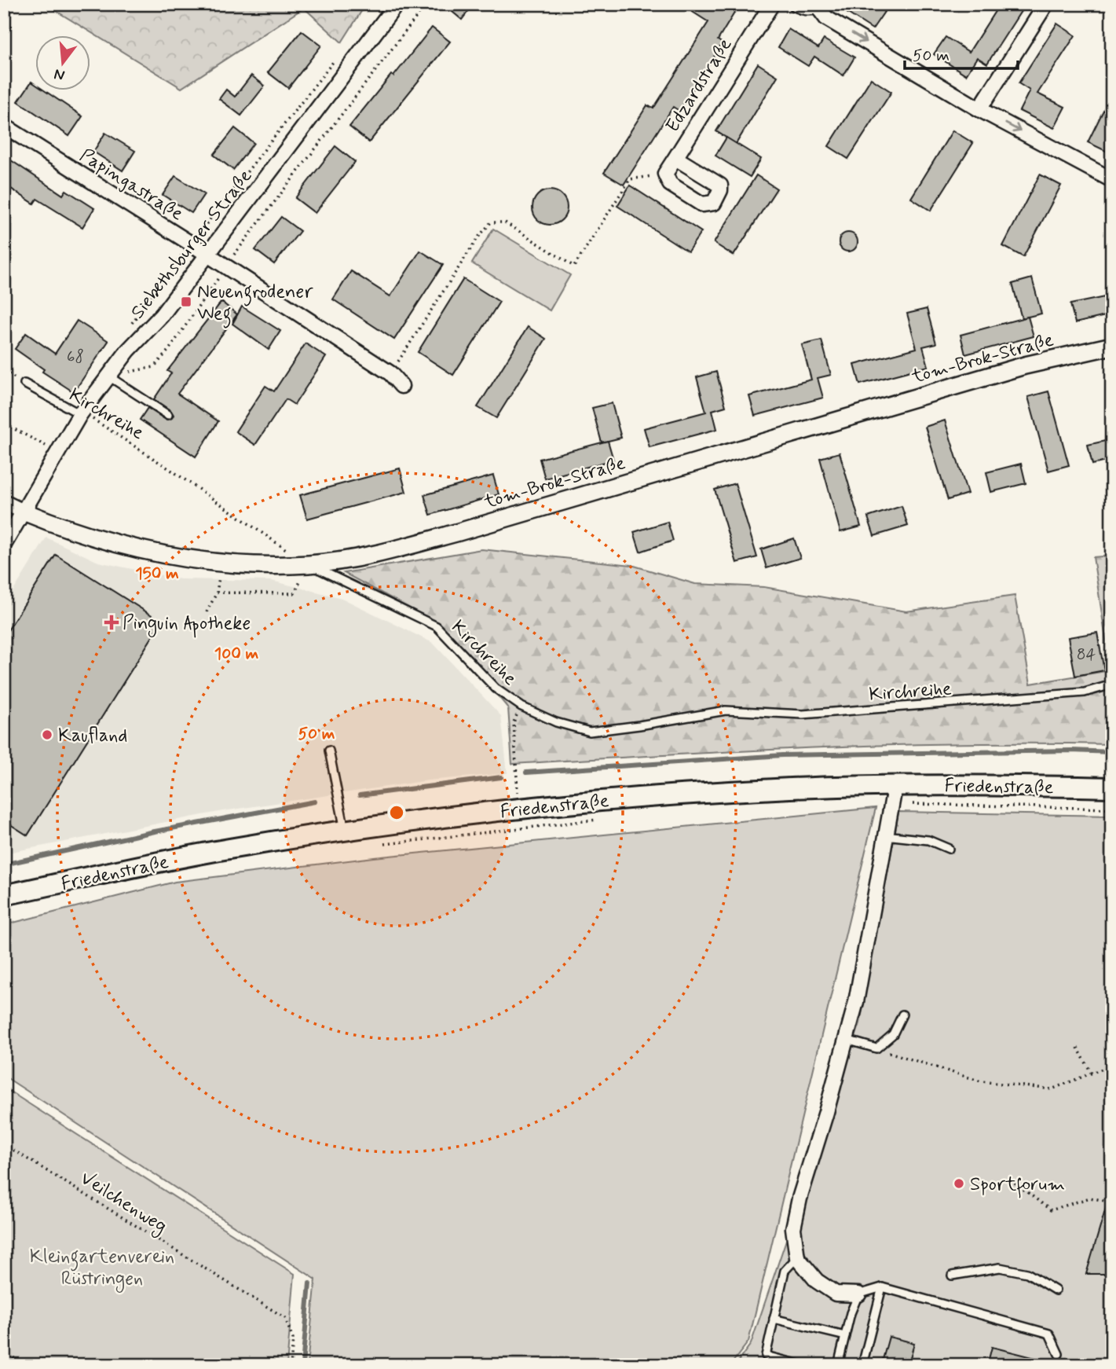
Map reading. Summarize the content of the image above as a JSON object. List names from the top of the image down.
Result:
{
  "streets": {
    "main road": ["Friedenstraße"],
    "street": [
      "Edzardstraße",
      "Papingastraße",
      "Siebethsburger Straße",
      "tom-Brok-Straße"
    ],
    "lane": ["Kirchreihe"],
    "path": ["Veilchenweg"]
  },
  "crossings": [
    ["Papingastraße", "Siebethsburger Straße"],
    ["Siebethsburger Straße", "tom-Brok-Straße"],
    ["Siebethsburger Straße", "Kirchreihe"],
    ["tom-Brok-Straße", "Kirchreihe"]
  ],
  "parks": ["Kleingartenverein Rüstringen"],
  "places": {
    "transit": ["Neuengrodener Weg"],
    "health": ["Pinguin Apotheke"],
    "other": ["Kaufland", "Sportforum"]
  },
  "house_numbers": ["68", "84"],
  "scale_bar": "50 m",
  "north": "bottom",
  "rings": ["150 m", "100 m", "50 m"]
}
